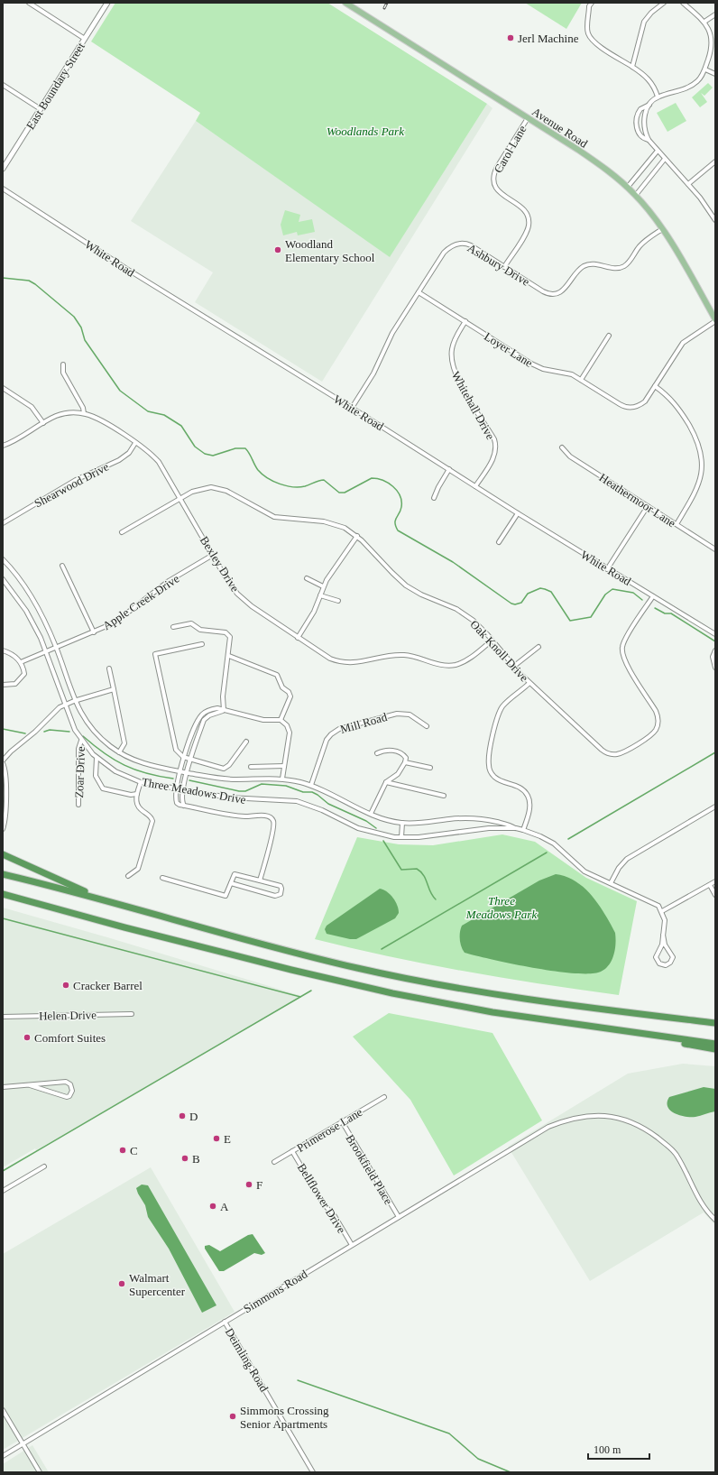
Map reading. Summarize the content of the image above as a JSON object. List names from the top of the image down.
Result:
{
  "streets": {
    "main road": ["Avenue Road"],
    "street": [
      "East Boundary Street",
      "Carol Lane",
      "White Road",
      "Ashbury Drive",
      "Loyer Lane",
      "Whitehall Drive",
      "Shearwood Drive",
      "Heathermoor Lane",
      "Bexley Drive",
      "Apple Creek Drive",
      "Oak Knoll Drive",
      "Mill Road",
      "Zoar Drive",
      "Three Meadows Drive",
      "Helen Drive",
      "Primerose Lane",
      "Brookfield Place",
      "Bellflower Drive",
      "Simmons Road",
      "Deimling Road"
    ]
  },
  "crossings": [
    ["Avenue Road", "Carol Lane"],
    ["Avenue Road", "Ashbury Drive"],
    ["Avenue Road", "Loyer Lane"],
    ["Carol Lane", "Ashbury Drive"],
    ["White Road", "Ashbury Drive"],
    ["White Road", "Whitehall Drive"],
    ["White Road", "Oak Knoll Drive"],
    ["Ashbury Drive", "Loyer Lane"],
    ["Loyer Lane", "Whitehall Drive"],
    ["Shearwood Drive", "Bexley Drive"],
    ["Bexley Drive", "Apple Creek Drive"],
    ["Bexley Drive", "Oak Knoll Drive"],
    ["Apple Creek Drive", "Three Meadows Drive"],
    ["Mill Road", "Three Meadows Drive"],
    ["Zoar Drive", "Three Meadows Drive"],
    ["Primerose Lane", "Brookfield Place"],
    ["Primerose Lane", "Bellflower Drive"],
    ["Brookfield Place", "Simmons Road"],
    ["Bellflower Drive", "Simmons Road"],
    ["Simmons Road", "Deimling Road"]
  ],
  "parks": ["Woodlands Park", "Three Meadows Park"],
  "places": [
    "Jerl Machine",
    "Woodland Elementary School",
    "Cracker Barrel",
    "Comfort Suites",
    "D",
    "E",
    "C",
    "B",
    "F",
    "A",
    "Walmart Supercenter",
    "Simmons Crossing Senior Apartments"
  ],
  "scale_bar": "100 m"
}
